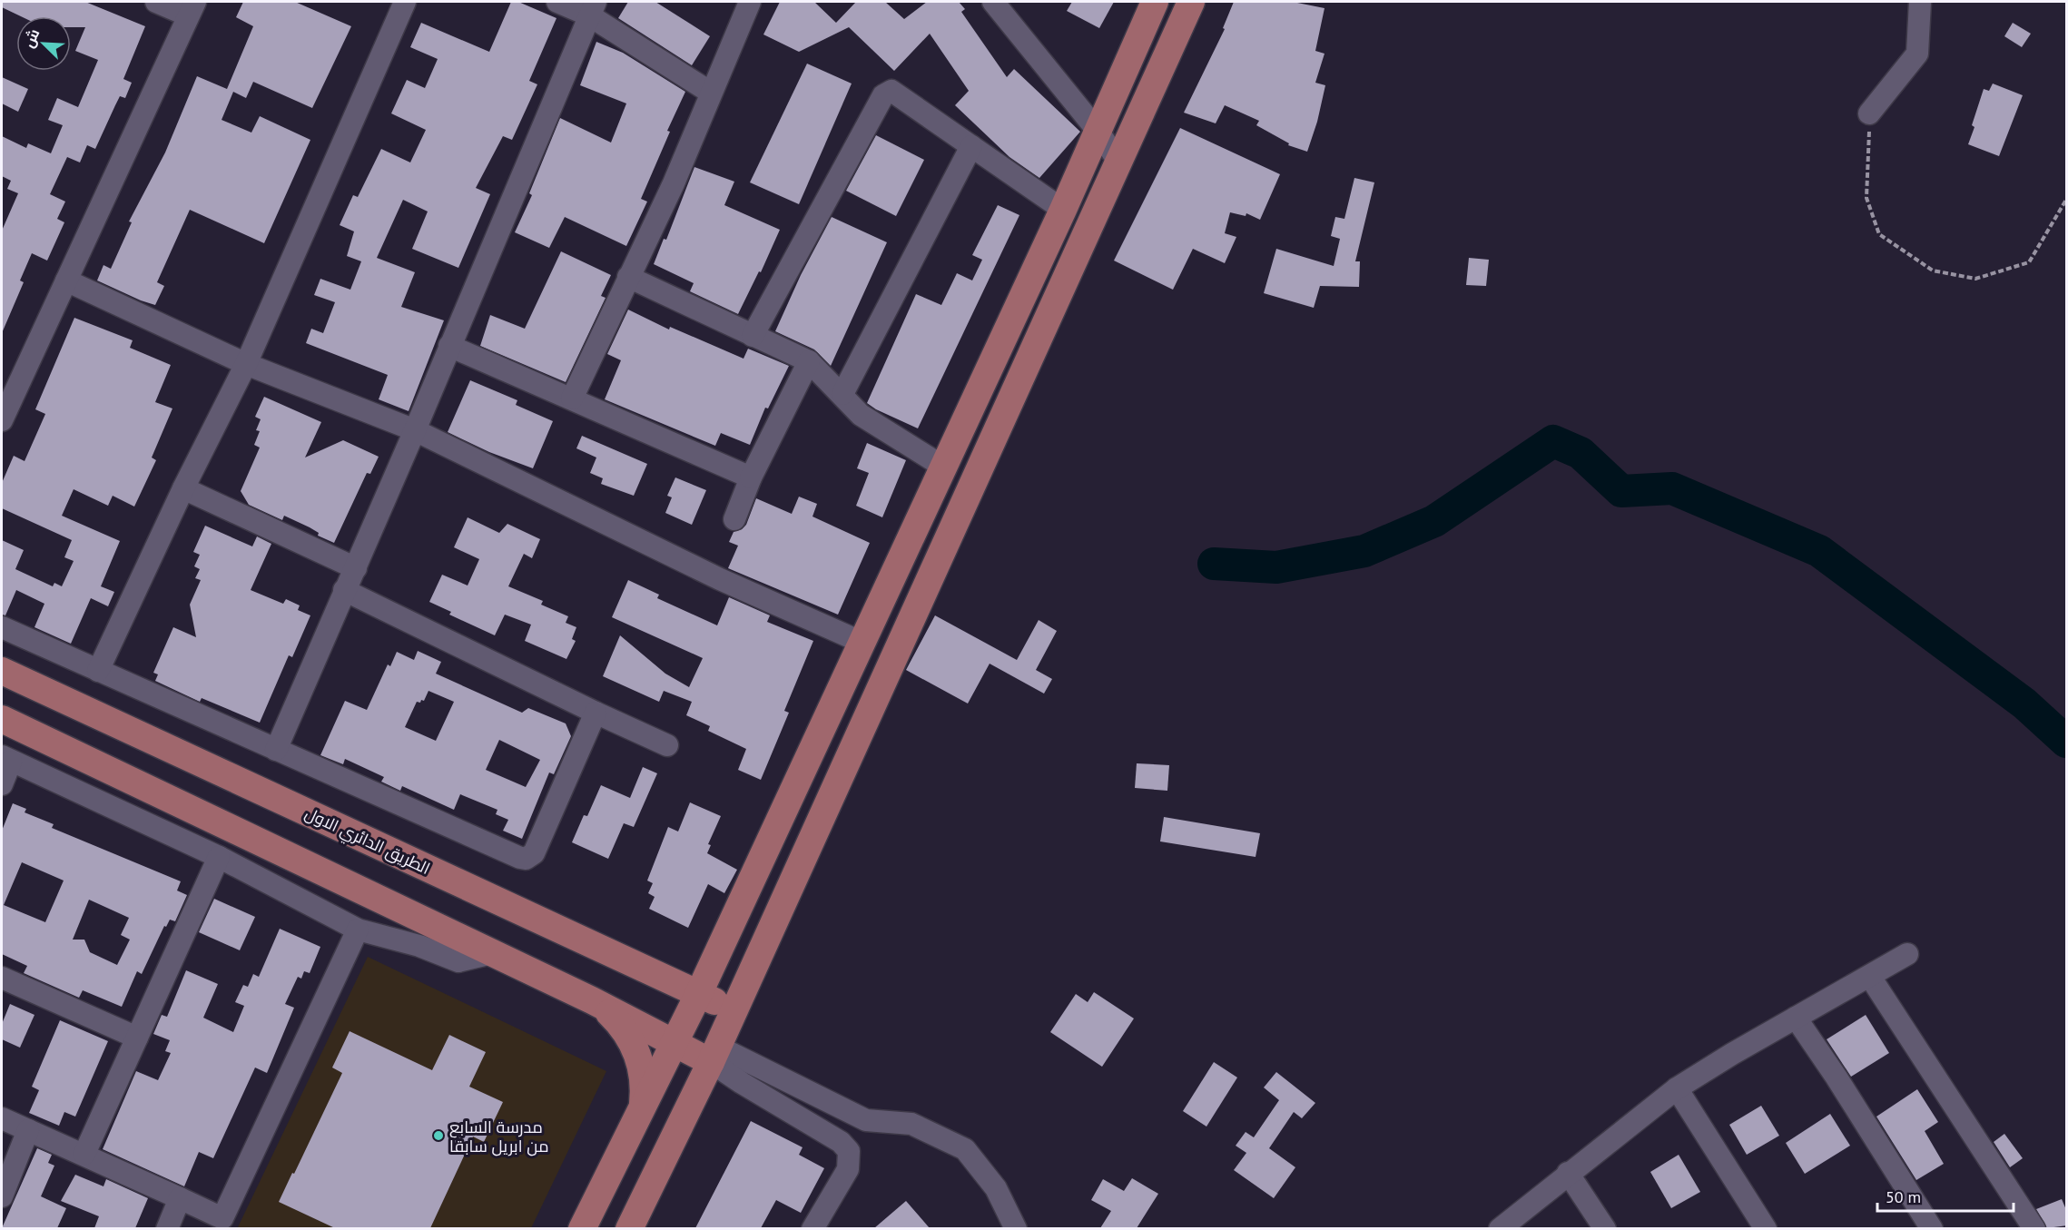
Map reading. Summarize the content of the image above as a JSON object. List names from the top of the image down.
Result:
{
  "streets": {
    "main road": ["الطريق الدائري الاول"]
  },
  "places": ["مدرسة السابع من ابريل سابقا"],
  "scale_bar": "50 m",
  "north": "top left"
}
